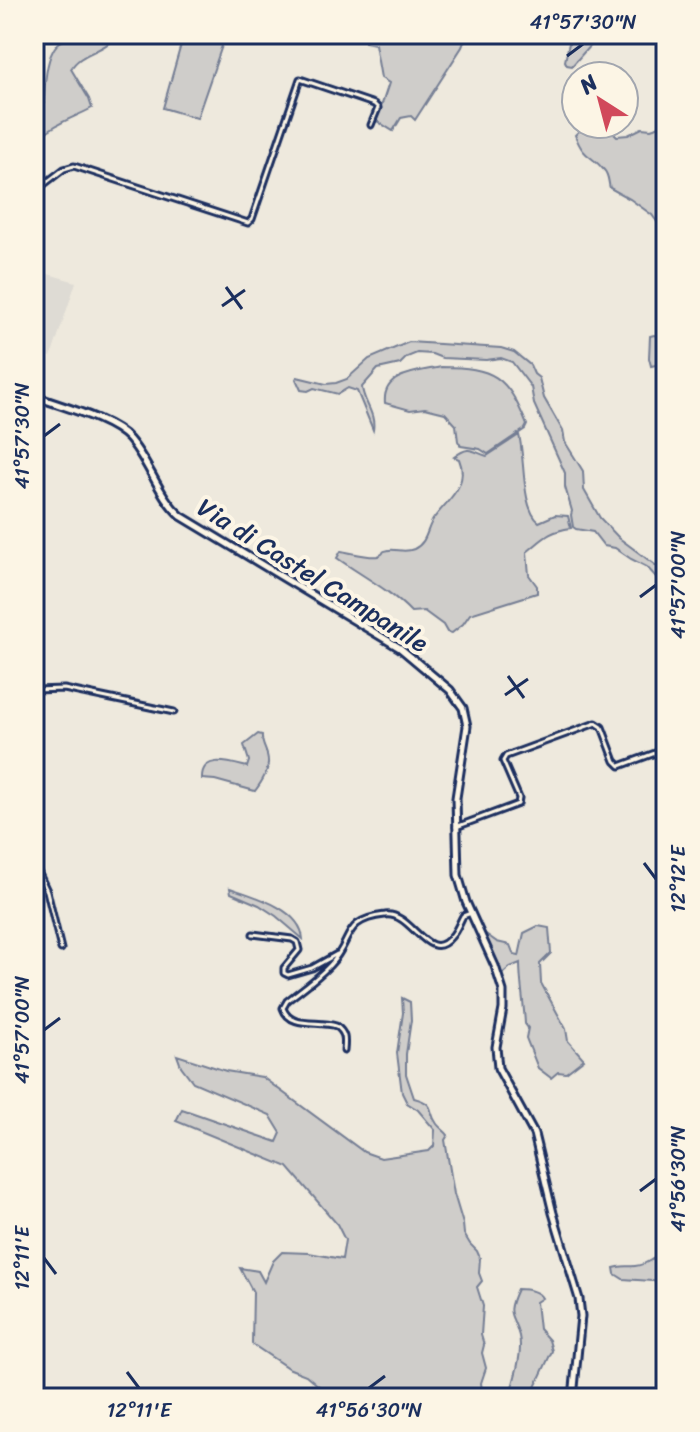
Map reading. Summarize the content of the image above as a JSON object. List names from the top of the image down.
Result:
{
  "streets": {
    "street": ["Via di Castel Campanile"]
  },
  "north": "top left",
  "coordinates": [
    "41°57'30\"N",
    "41°57'00\"N",
    "12°12'E",
    "41°56'30\"N",
    "12°11'E"
  ]
}
